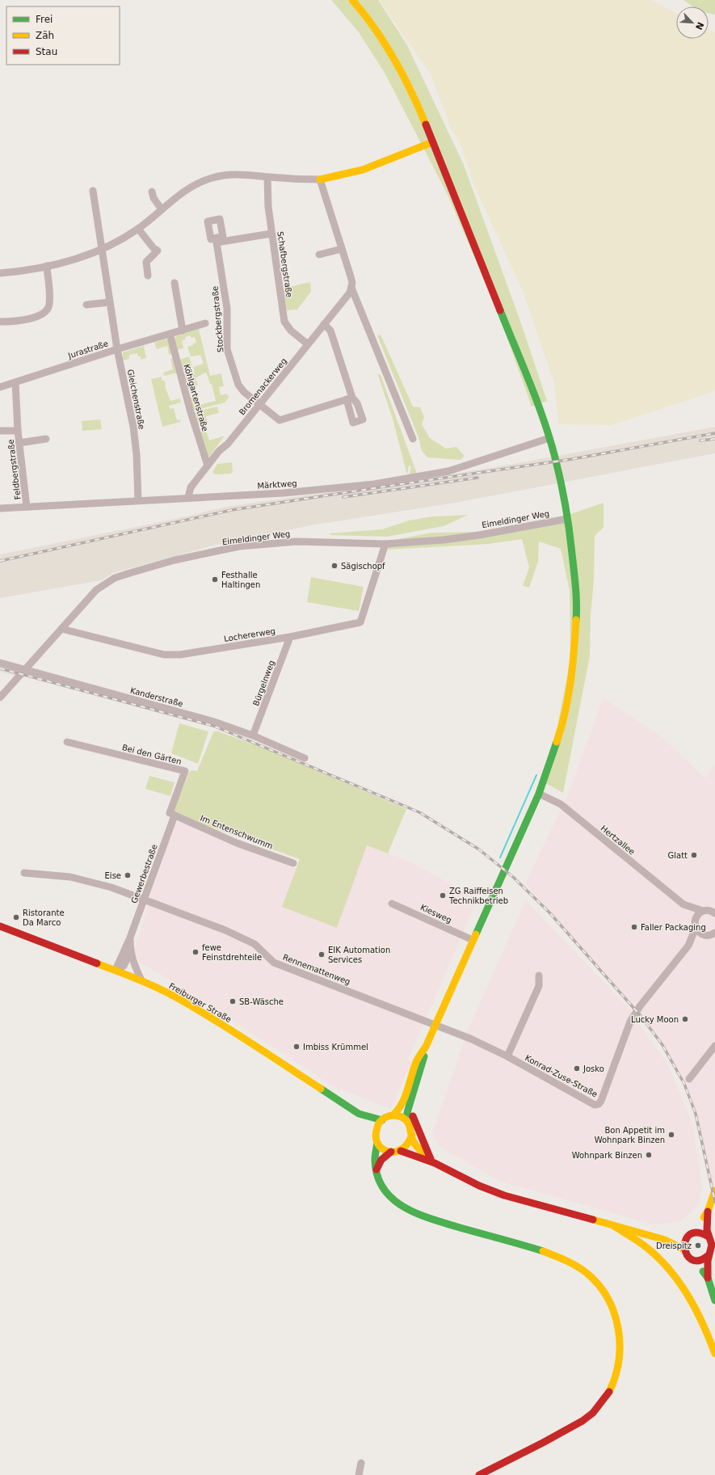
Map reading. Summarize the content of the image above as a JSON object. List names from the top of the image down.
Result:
{
  "streets": {
    "main road": ["Freiburger Straße"],
    "street": [
      "Schafbergstraße",
      "Stockbergstraße",
      "Jurastraße",
      "Bromenackerweg",
      "Köhlgartenstraße",
      "Gleichenstraße",
      "Feldbergstraße",
      "Märktweg",
      "Eimeldinger Weg",
      "Lochererweg",
      "Bürgelnweg",
      "Kanderstraße",
      "Bei den Gärten",
      "Im Entenschwumm",
      "Hertzallee",
      "Gewerbestraße",
      "Kiesweg",
      "Rennemattenweg",
      "Konrad-Zuse-Straße"
    ]
  },
  "crossings": [
    ["Schafbergstraße", "Stockbergstraße"],
    ["Schafbergstraße", "Bromenackerweg"],
    ["Stockbergstraße", "Bromenackerweg"],
    ["Jurastraße", "Köhlgartenstraße"],
    ["Jurastraße", "Gleichenstraße"],
    ["Jurastraße", "Feldbergstraße"],
    ["Bromenackerweg", "Köhlgartenstraße"],
    ["Bromenackerweg", "Märktweg"],
    ["Gleichenstraße", "Märktweg"],
    ["Feldbergstraße", "Märktweg"],
    ["Eimeldinger Weg", "Lochererweg"],
    ["Eimeldinger Weg", "Kanderstraße"],
    ["Lochererweg", "Bürgelnweg"],
    ["Bürgelnweg", "Kanderstraße"],
    ["Bei den Gärten", "Im Entenschwumm"],
    ["Bei den Gärten", "Gewerbestraße"],
    ["Im Entenschwumm", "Gewerbestraße"],
    ["Gewerbestraße", "Rennemattenweg"],
    ["Gewerbestraße", "Freiburger Straße"],
    ["Rennemattenweg", "Konrad-Zuse-Straße"]
  ],
  "places": [
    "Sägischopf",
    "Festhalle Haltingen",
    "Glatt",
    "Eise",
    "ZG Raiffeisen Technikbetrieb",
    "Ristorante Da Marco",
    "Faller Packaging",
    "fewe Feinstdrehteile",
    "EIK Automation Services",
    "SB-Wäsche",
    "Lucky Moon",
    "Imbiss Krümmel",
    "Josko",
    "Bon Appetit im Wohnpark Binzen",
    "Wohnpark Binzen",
    "Dreispitz"
  ],
  "legend": ["Frei", "Zäh", "Stau"],
  "north": "bottom right"
}
